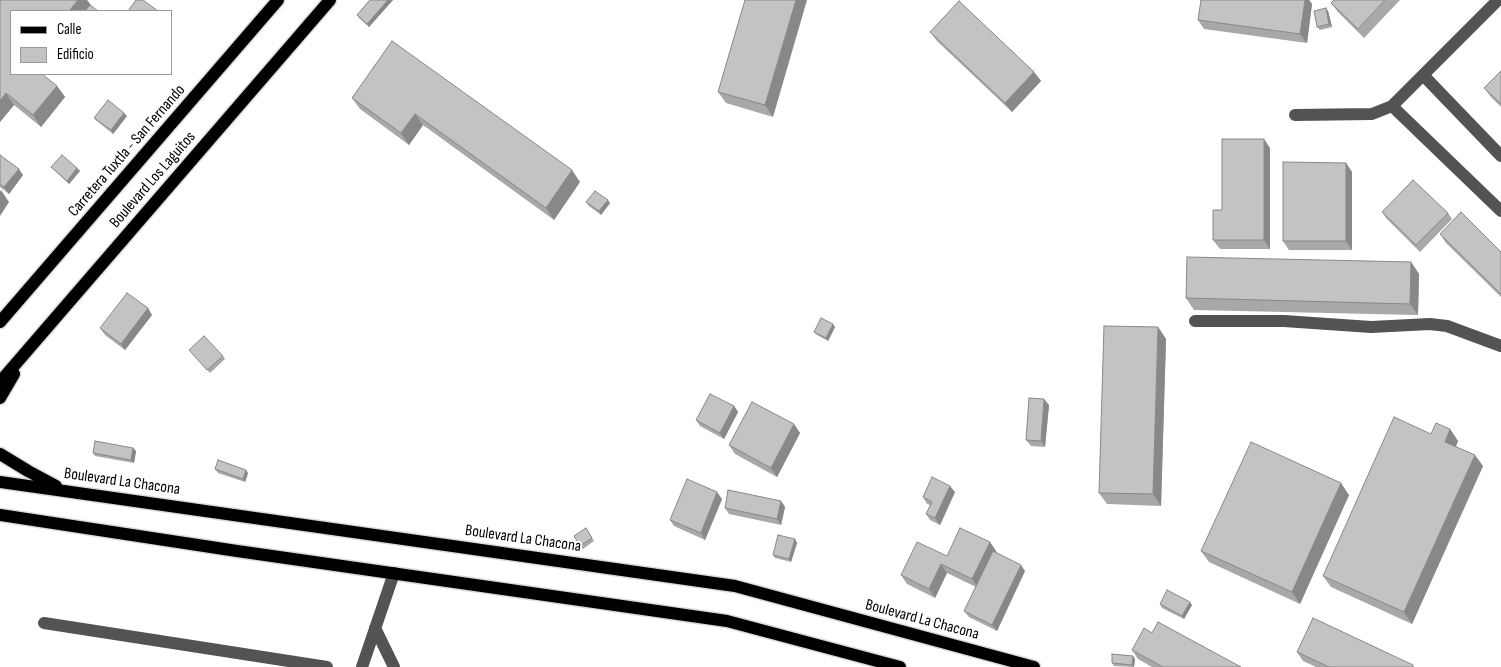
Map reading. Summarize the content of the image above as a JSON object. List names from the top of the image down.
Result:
{
  "streets": {
    "main road": ["Carretera Tuxtla - San Fernando", "Boulevard Los Laguitos", "Boulevard La Chacona"]
  },
  "legend": ["Calle", "Edificio"]
}
